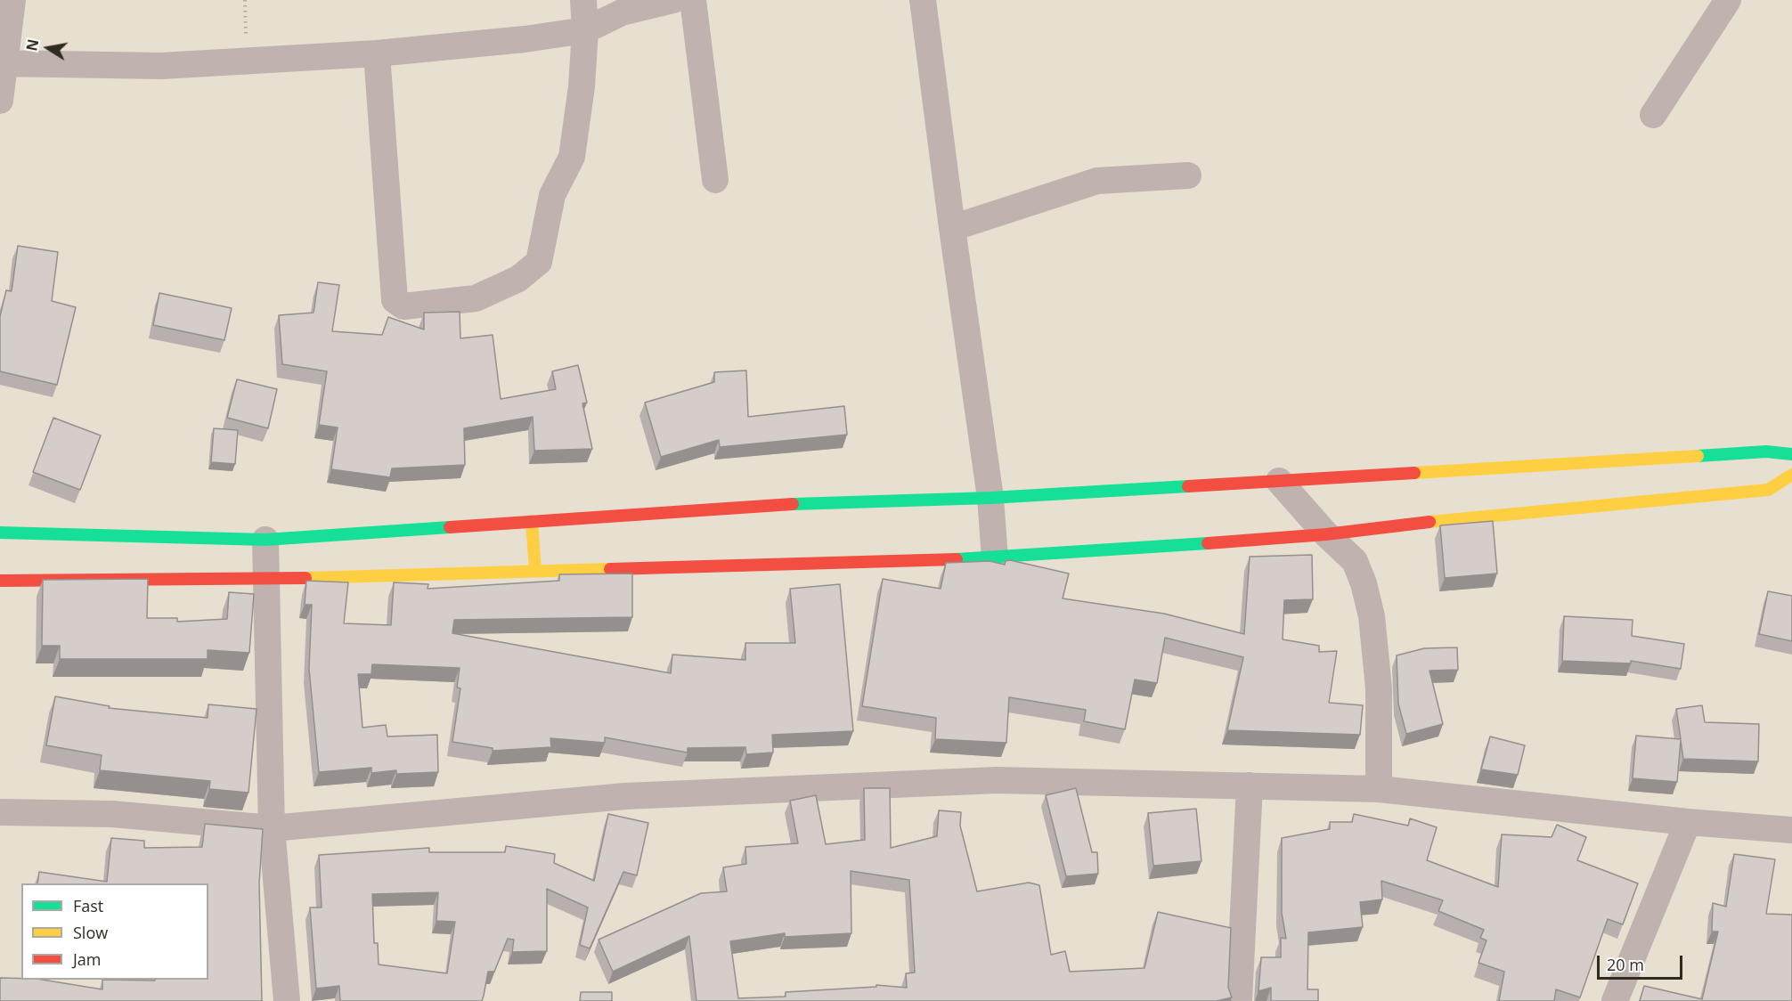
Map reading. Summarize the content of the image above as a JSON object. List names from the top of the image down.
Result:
{
  "legend": ["Fast", "Slow", "Jam"],
  "scale_bar": "20 m",
  "north": "left"
}
